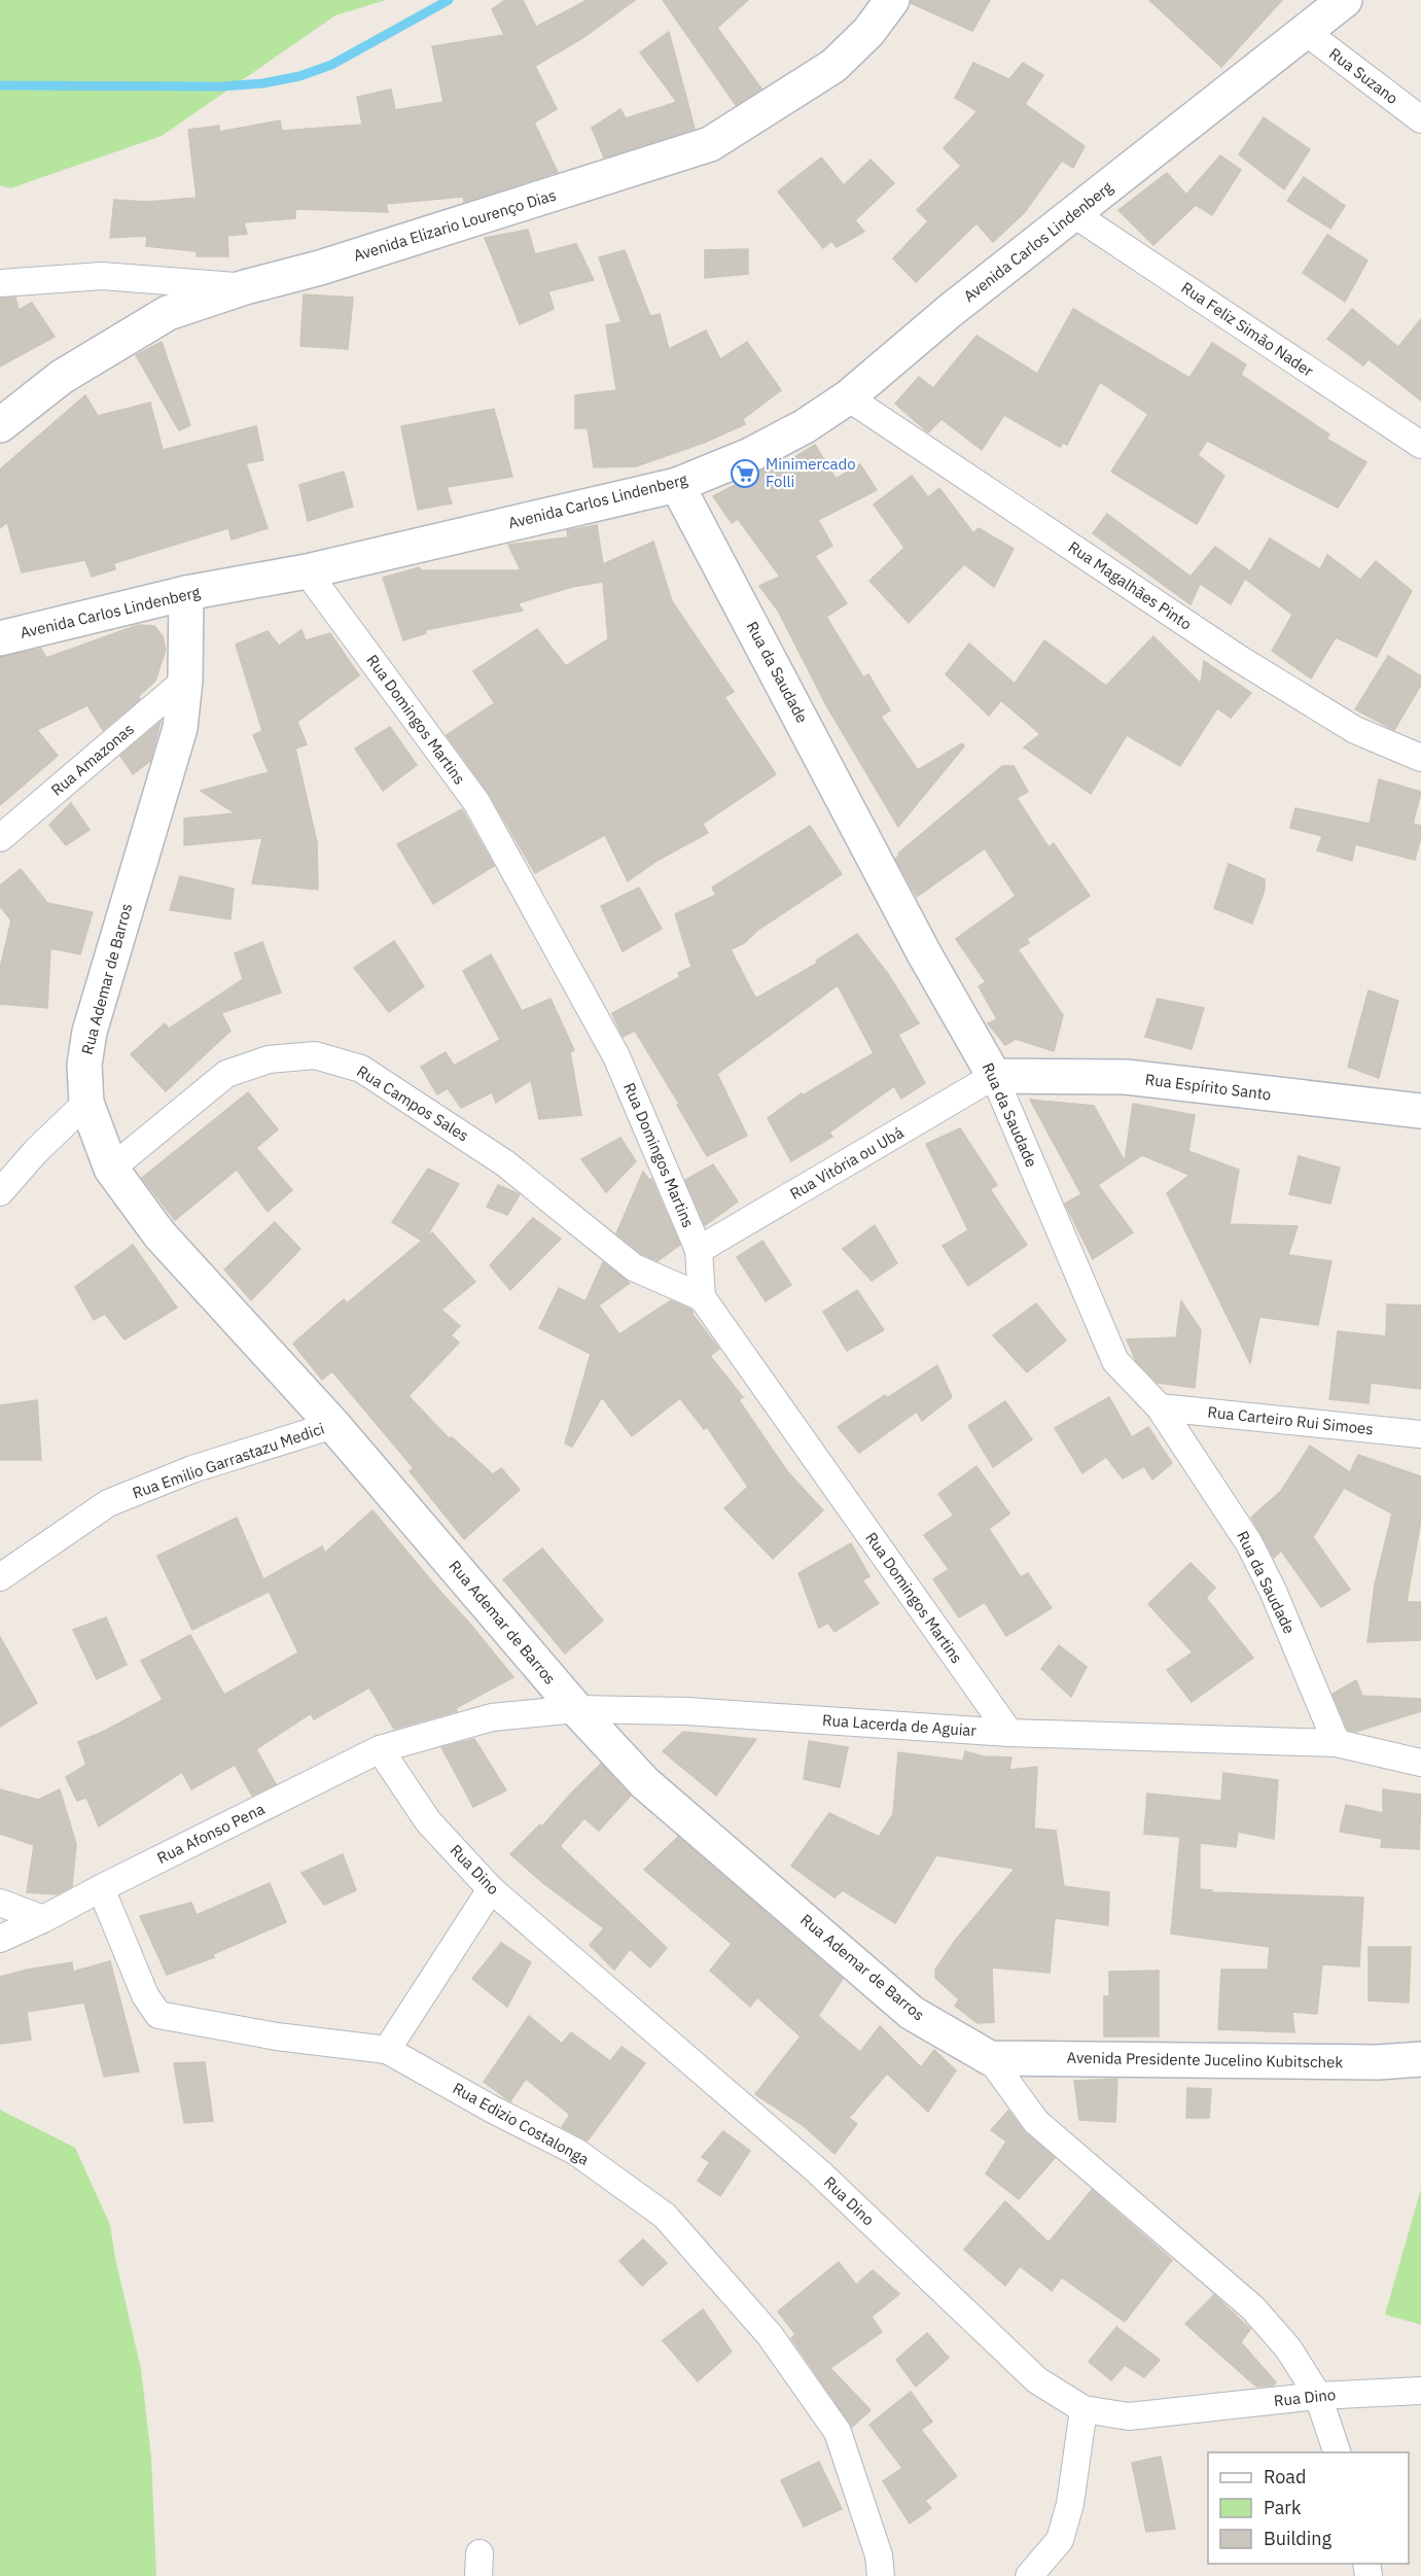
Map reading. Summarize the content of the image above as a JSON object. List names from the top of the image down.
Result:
{
  "streets": {
    "street": [
      "Rua Suzano",
      "Avenida Elizario Lourenço Dias",
      "Avenida Carlos Lindenberg",
      "Rua Feliz Simão Nader",
      "Rua Magalhães Pinto",
      "Rua da Saudade",
      "Rua Domingos Martins",
      "Rua Amazonas",
      "Rua Ademar de Barros",
      "Rua Espírito Santo",
      "Rua Campos Sales",
      "Rua Vitória ou Ubá",
      "Rua Carteiro Rui Simoes",
      "Rua Emilio Garrastazu Medici",
      "Rua Lacerda de Aguiar",
      "Rua Afonso Pena",
      "Rua Dino",
      "Avenida Presidente Jucelino Kubitschek",
      "Rua Edizio Costalonga"
    ]
  },
  "crossings": [
    ["Rua Suzano", "Avenida Carlos Lindenberg"],
    ["Avenida Carlos Lindenberg", "Rua Feliz Simão Nader"],
    ["Avenida Carlos Lindenberg", "Rua Magalhães Pinto"],
    ["Avenida Carlos Lindenberg", "Rua da Saudade"],
    ["Avenida Carlos Lindenberg", "Rua Domingos Martins"],
    ["Avenida Carlos Lindenberg", "Rua Ademar de Barros"],
    ["Rua da Saudade", "Rua Espírito Santo"],
    ["Rua da Saudade", "Rua Vitória ou Ubá"],
    ["Rua da Saudade", "Rua Carteiro Rui Simoes"],
    ["Rua da Saudade", "Rua Lacerda de Aguiar"],
    ["Rua Domingos Martins", "Rua Campos Sales"],
    ["Rua Domingos Martins", "Rua Vitória ou Ubá"],
    ["Rua Domingos Martins", "Rua Lacerda de Aguiar"],
    ["Rua Amazonas", "Rua Ademar de Barros"],
    ["Rua Ademar de Barros", "Rua Campos Sales"],
    ["Rua Ademar de Barros", "Rua Emilio Garrastazu Medici"],
    ["Rua Ademar de Barros", "Rua Lacerda de Aguiar"],
    ["Rua Ademar de Barros", "Rua Dino"],
    ["Rua Ademar de Barros", "Avenida Presidente Jucelino Kubitschek"],
    ["Rua Espírito Santo", "Rua Vitória ou Ubá"],
    ["Rua Lacerda de Aguiar", "Rua Afonso Pena"],
    ["Rua Lacerda de Aguiar", "Rua Dino"],
    ["Rua Afonso Pena", "Rua Dino"],
    ["Rua Afonso Pena", "Rua Edizio Costalonga"]
  ],
  "places": {
    "supermarket": ["Minimercado Folli"]
  },
  "legend": ["Road", "Park", "Building"]
}
